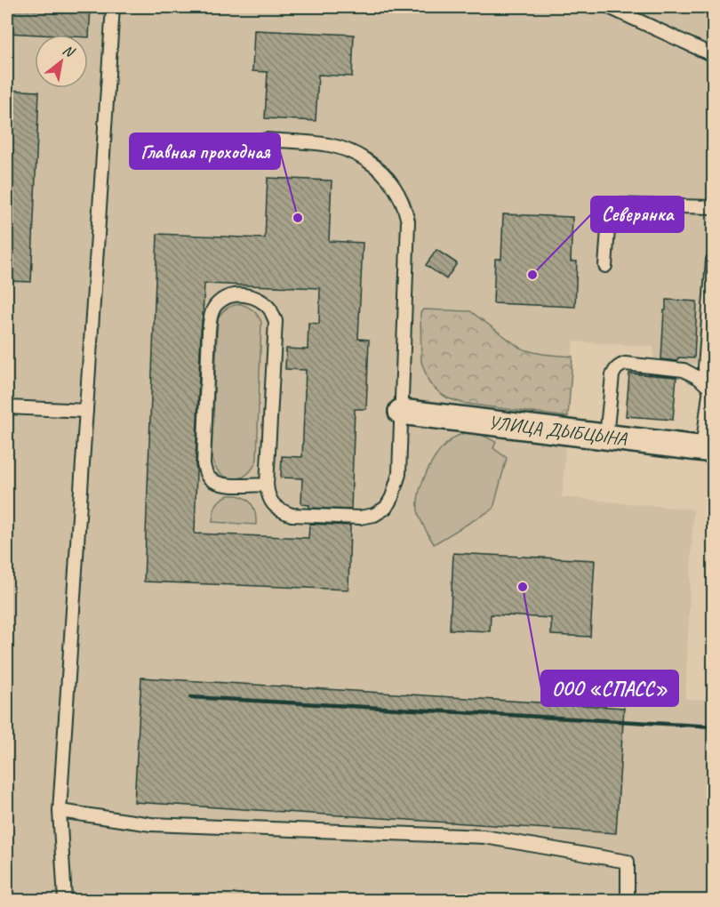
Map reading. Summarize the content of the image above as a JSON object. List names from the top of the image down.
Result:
{
  "streets": {
    "street": ["УЛИЦА ДЫБЦЫНА"]
  },
  "places": ["Главная проходная", "Северянка", "ООО «СПАСС»"],
  "north": "top right"
}
